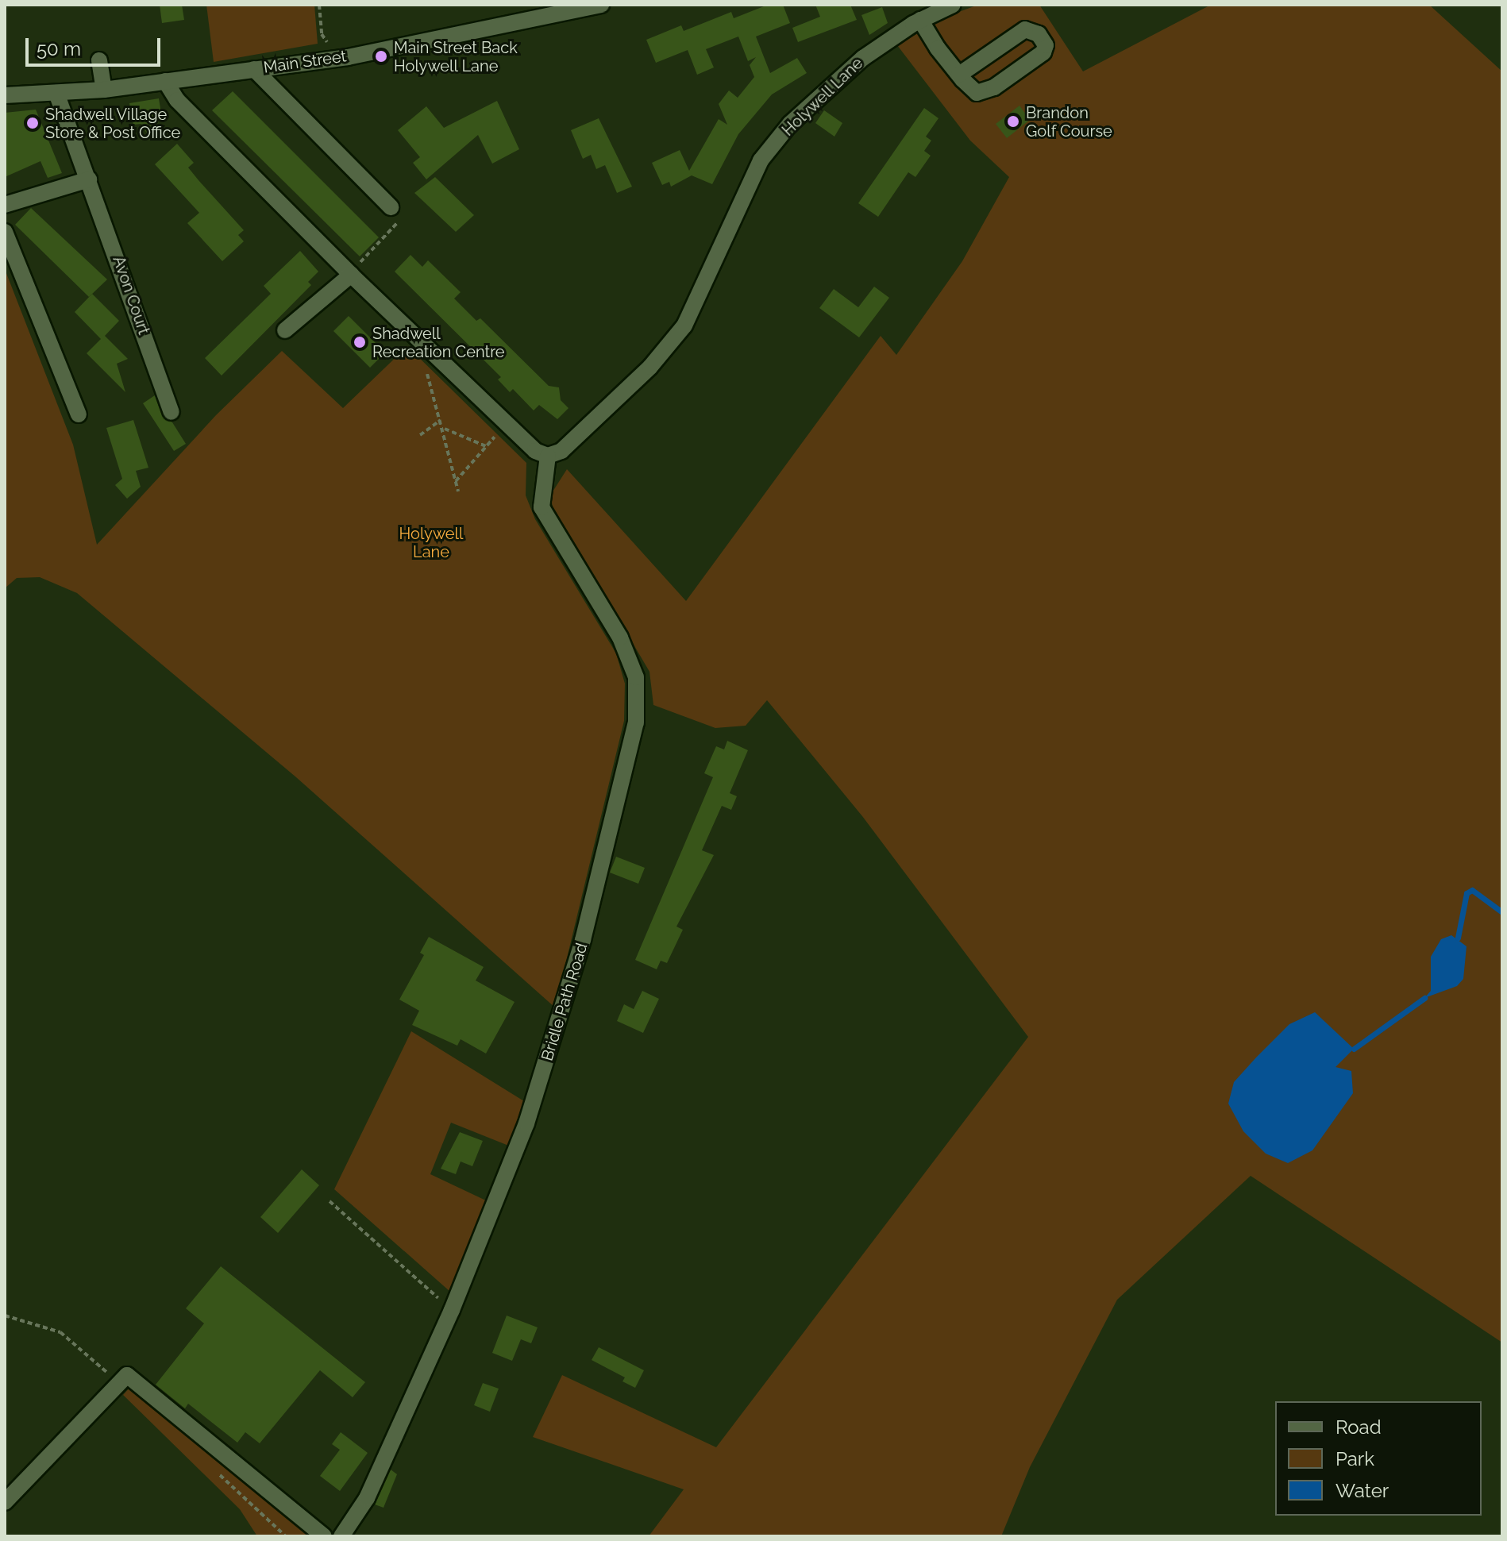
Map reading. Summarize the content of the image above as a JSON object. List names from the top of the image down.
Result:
{
  "streets": {
    "street": [
      "Main Street",
      "Holywell Lane",
      "Avon Court",
      "Bridle Path Road"
    ]
  },
  "crossings": [
    ["Main Street", "Avon Court"],
    ["Holywell Lane", "Bridle Path Road"]
  ],
  "parks": ["Holywell Lane"],
  "places": [
    "Main Street Back Holywell Lane",
    "Brandon Golf Course",
    "Shadwell Village Store & Post Office",
    "Shadwell Recreation Centre"
  ],
  "legend": ["Road", "Park", "Water"],
  "scale_bar": "50 m"
}
